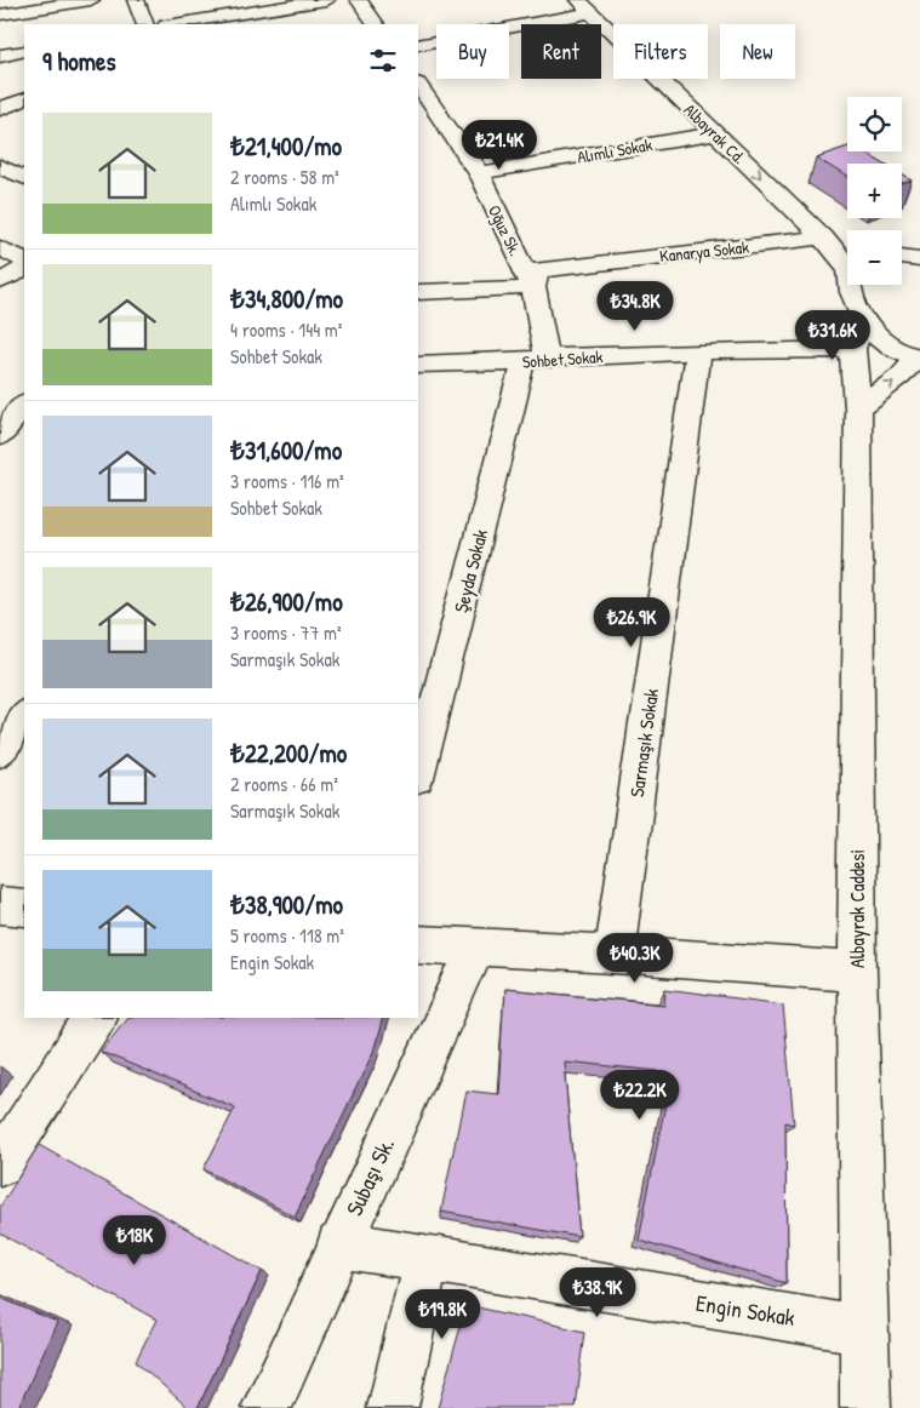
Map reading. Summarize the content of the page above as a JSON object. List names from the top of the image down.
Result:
{
  "streets": {
    "street": [
      "Albayrak Cd.",
      "Alımlı Sokak",
      "Oğuz Sk.",
      "Kanarya Sokak",
      "Sohbet Sokak",
      "Şeyda Sokak",
      "Sarmaşık Sokak",
      "Albayrak Caddesi",
      "Subaşı Sk.",
      "Engin Sokak"
    ]
  },
  "crossings": [
    ["Albayrak Cd.", "Alımlı Sokak"],
    ["Albayrak Cd.", "Kanarya Sokak"],
    ["Alımlı Sokak", "Oğuz Sk."],
    ["Oğuz Sk.", "Kanarya Sokak"],
    ["Oğuz Sk.", "Sohbet Sokak"],
    ["Oğuz Sk.", "Şeyda Sokak"],
    ["Sohbet Sokak", "Şeyda Sokak"],
    ["Sohbet Sokak", "Sarmaşık Sokak"],
    ["Sohbet Sokak", "Albayrak Caddesi"],
    ["Albayrak Caddesi", "Engin Sokak"],
    ["Subaşı Sk.", "Engin Sokak"]
  ],
  "one_way": ["Albayrak Cd."],
  "page": {
    "chip": [
      "Buy",
      "Rent",
      "Filters",
      "New"
    ],
    "heading": "9 homes",
    "map_buttons": ["+", "−"],
    "list": [
      {
        "name": "₺21,400/mo",
        "note": "2 rooms · 58 m² · Alımlı Sokak"
      },
      {
        "name": "₺34,800/mo",
        "note": "4 rooms · 144 m² · Sohbet Sokak"
      },
      {
        "name": "₺31,600/mo",
        "note": "3 rooms · 116 m² · Sohbet Sokak"
      },
      {
        "name": "₺26,900/mo",
        "note": "3 rooms · 77 m² · Sarmaşık Sokak"
      },
      {
        "name": "₺22,200/mo",
        "note": "2 rooms · 66 m² · Sarmaşık Sokak"
      },
      {
        "name": "₺38,900/mo",
        "note": "5 rooms · 118 m² · Engin Sokak"
      }
    ],
    "price": [
      "₺21.4K",
      "₺34.8K",
      "₺31.6K",
      "₺26.9K",
      "₺40.3K",
      "₺22.2K",
      "₺18K",
      "₺38.9K",
      "₺19.8K"
    ]
  }
}
